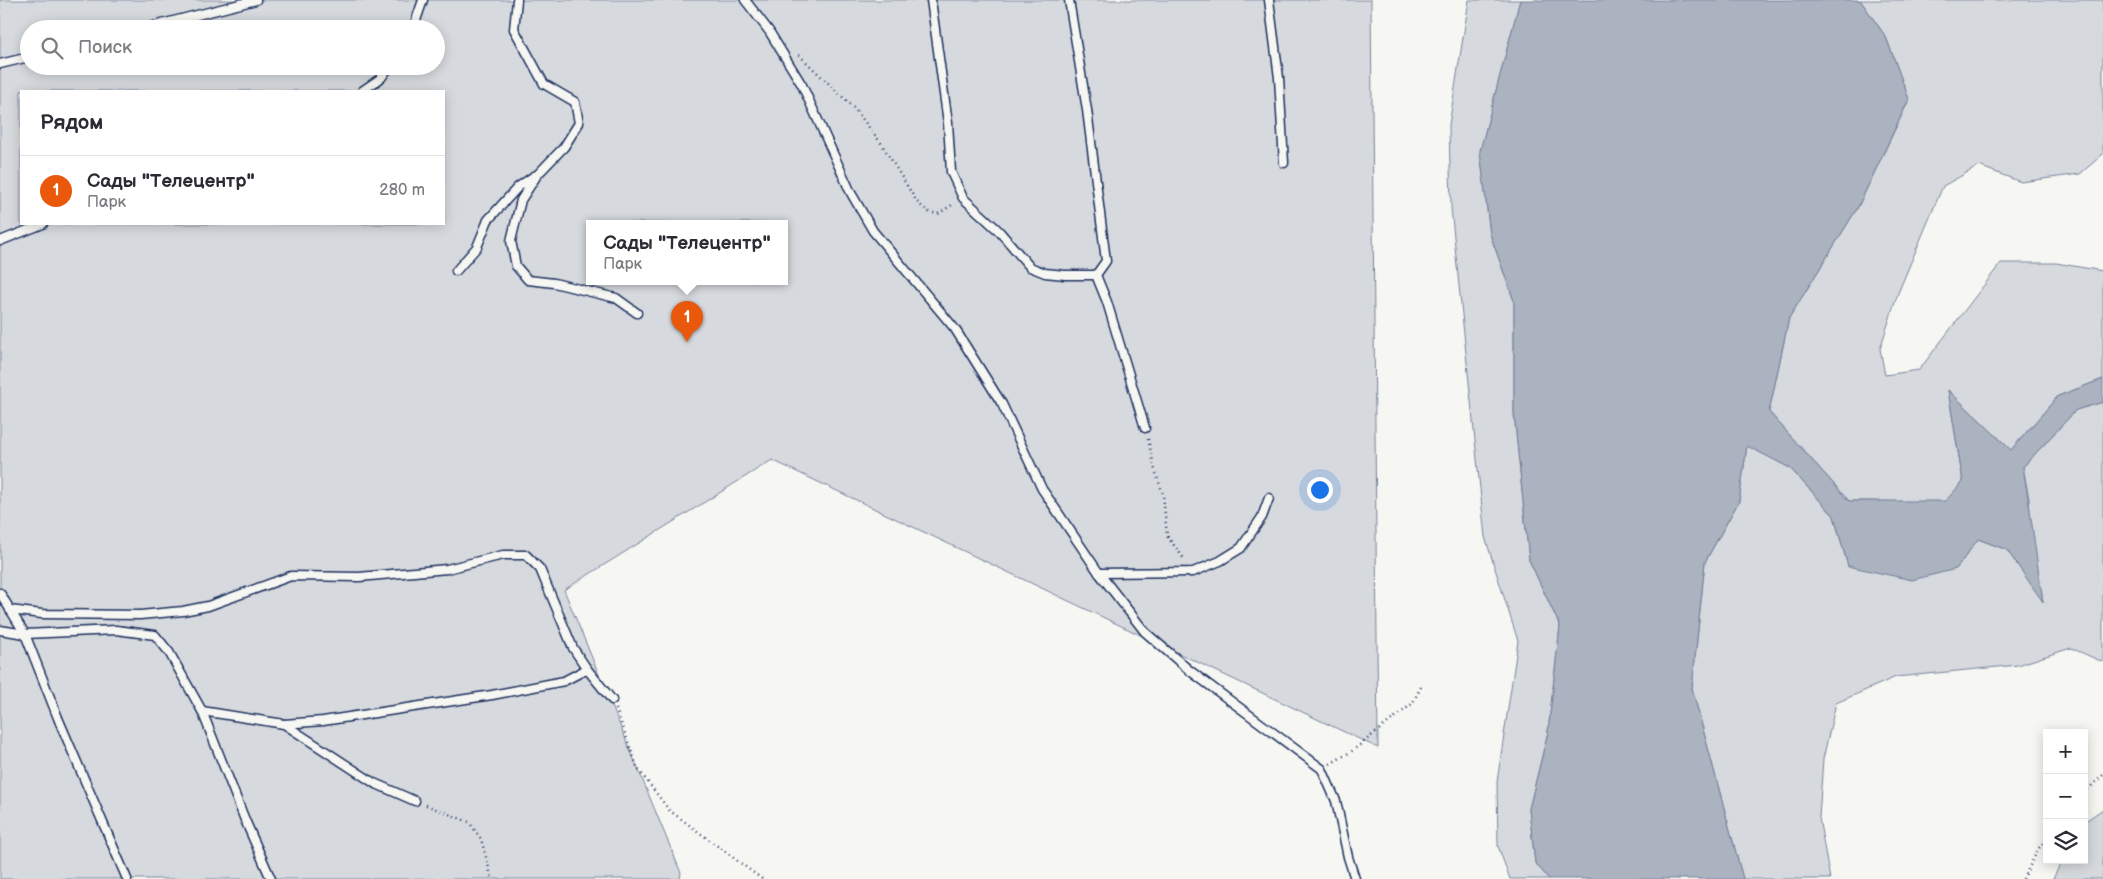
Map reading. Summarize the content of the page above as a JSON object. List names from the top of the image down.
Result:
{
  "page": {
    "search": "Поиск",
    "heading": "Рядом",
    "list": [
      {
        "mark": "1",
        "name": "Сады \"Телецентр\"",
        "note": "Парк",
        "value": "280 m"
      }
    ],
    "popup": ["Сады \"Телецентр\"", "Парк"],
    "pins": "1",
    "map_buttons": ["+", "−"]
  }
}
